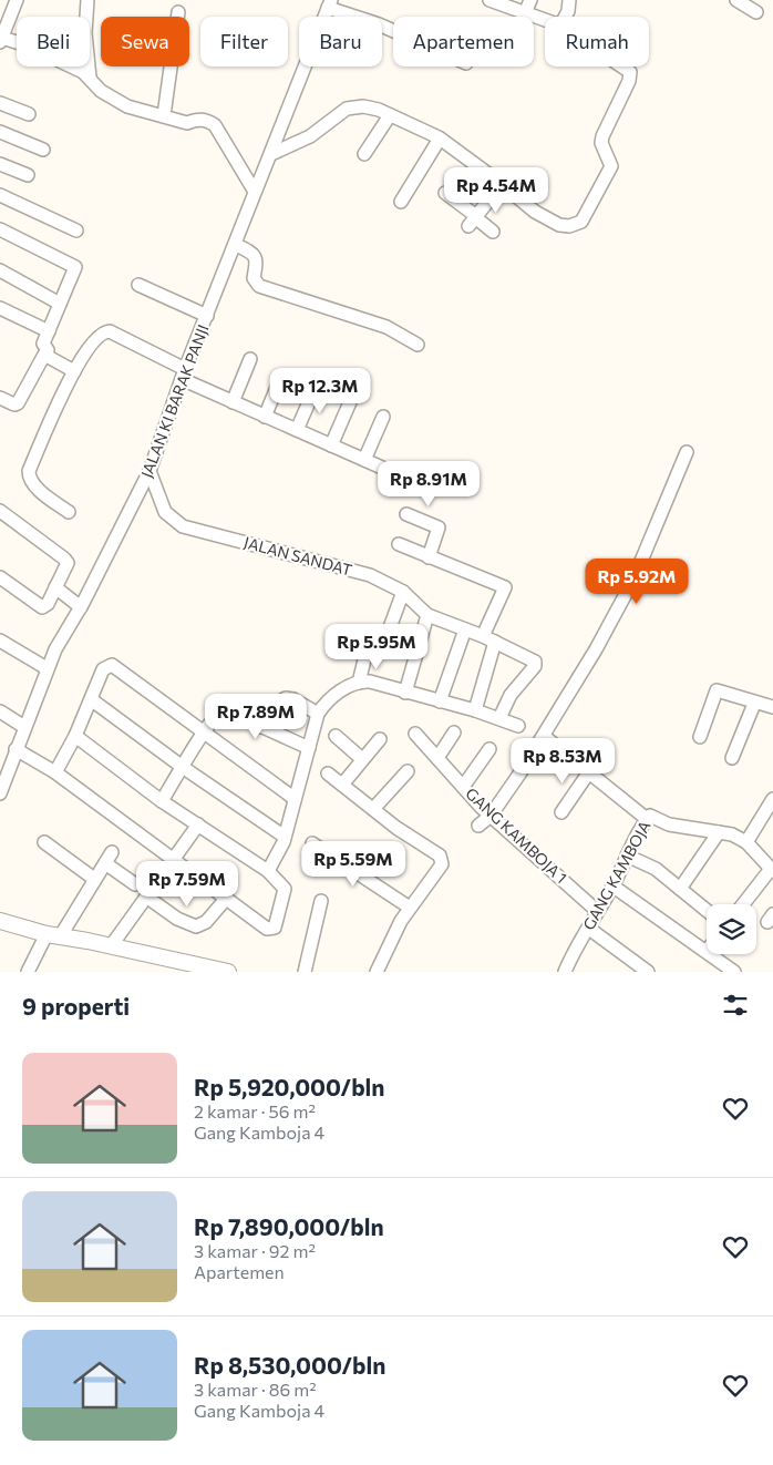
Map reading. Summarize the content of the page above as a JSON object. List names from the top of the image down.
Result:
{
  "streets": {
    "street": [
      "JALAN KI BARAK PANJI",
      "JALAN SANDAT",
      "GANG KAMBOJA 1",
      "GANG KAMBOJA"
    ]
  },
  "crossings": [
    ["JALAN KI BARAK PANJI", "JALAN SANDAT"],
    ["GANG KAMBOJA 1", "GANG KAMBOJA"]
  ],
  "page": {
    "chip": [
      "Beli",
      "Sewa",
      "Filter",
      "Baru",
      "Apartemen",
      "Rumah"
    ],
    "price": [
      "Rp 4.54M",
      "Rp 12.3M",
      "Rp 8.91M",
      "Rp 5.92M",
      "Rp 5.95M",
      "Rp 7.89M",
      "Rp 8.53M",
      "Rp 5.59M",
      "Rp 7.59M"
    ],
    "heading": "9 properti",
    "list": [
      {
        "name": "Rp 5,920,000/bln",
        "note": "2 kamar · 56 m² · Gang Kamboja 4"
      },
      {
        "name": "Rp 7,890,000/bln",
        "note": "3 kamar · 92 m² · Apartemen"
      },
      {
        "name": "Rp 8,530,000/bln",
        "note": "3 kamar · 86 m² · Gang Kamboja 4"
      }
    ]
  }
}
